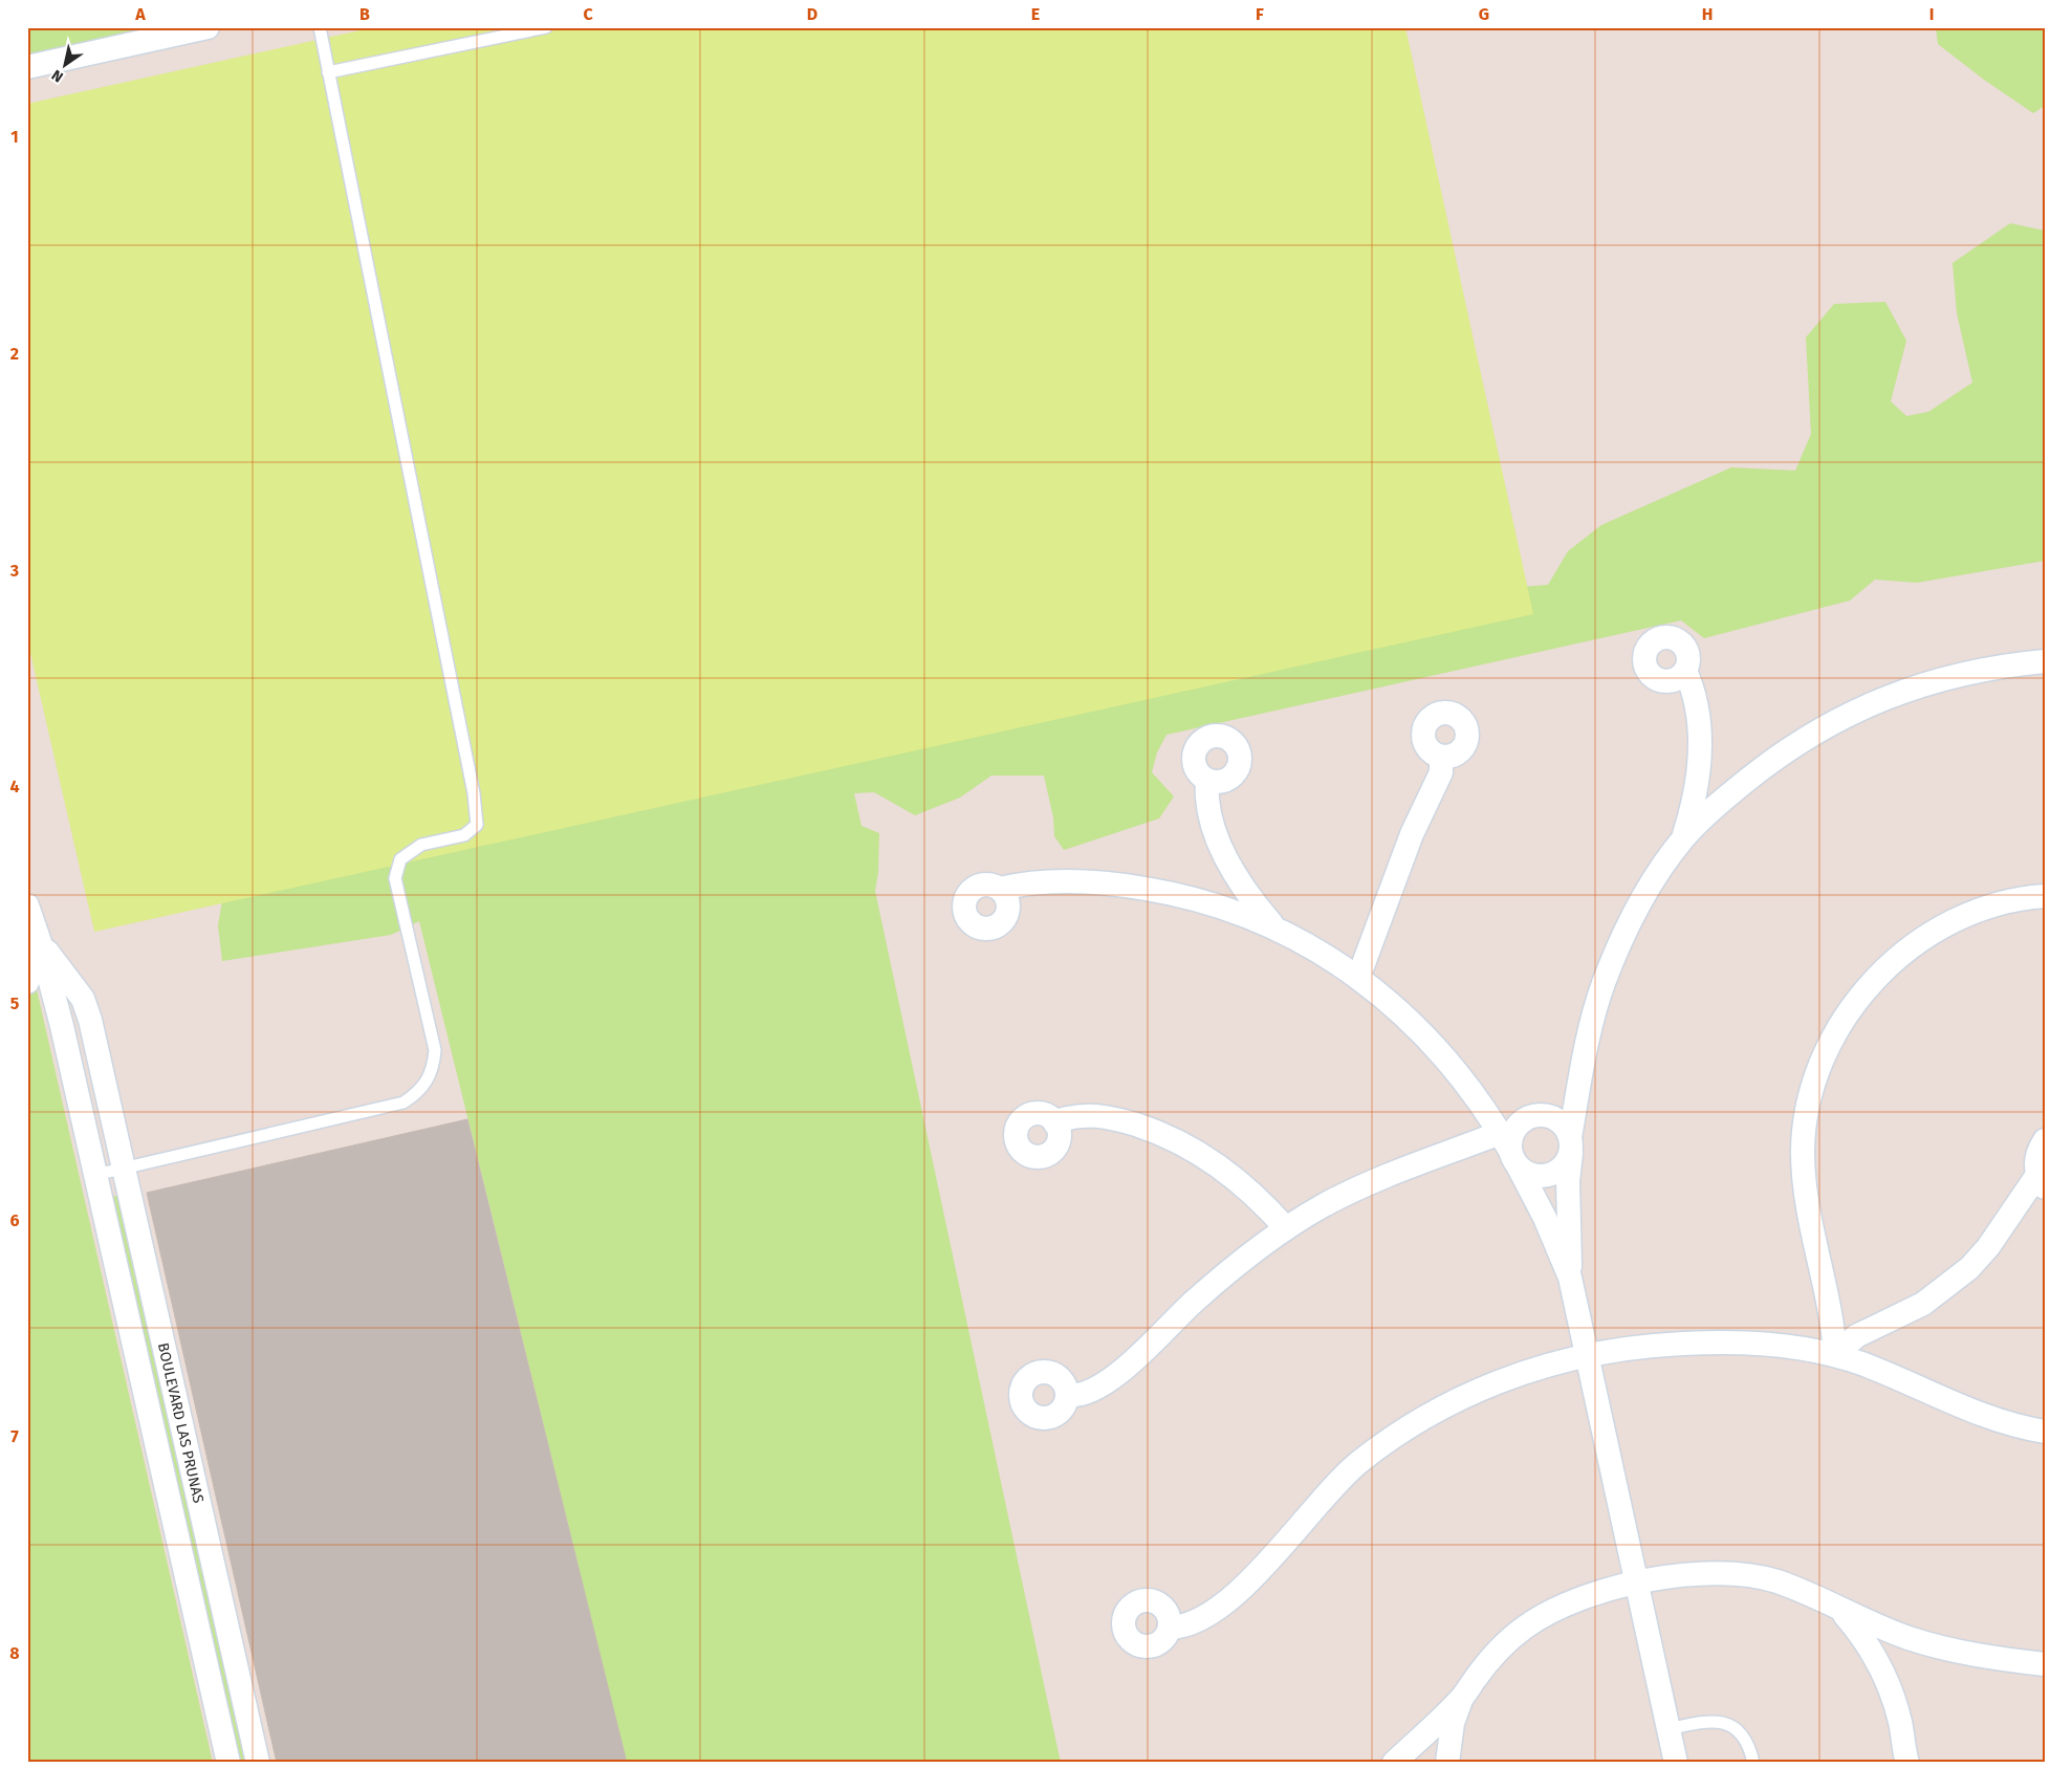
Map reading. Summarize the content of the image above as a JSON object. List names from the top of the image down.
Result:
{
  "streets": {
    "street": ["BOULEVARD LAS PRUNAS"]
  },
  "north": "bottom left",
  "grid": {
    "columns": [
      "A",
      "B",
      "C",
      "D",
      "E",
      "F",
      "G",
      "H",
      "I"
    ],
    "rows": [
      "1",
      "2",
      "3",
      "4",
      "5",
      "6",
      "7",
      "8"
    ]
  }
}
